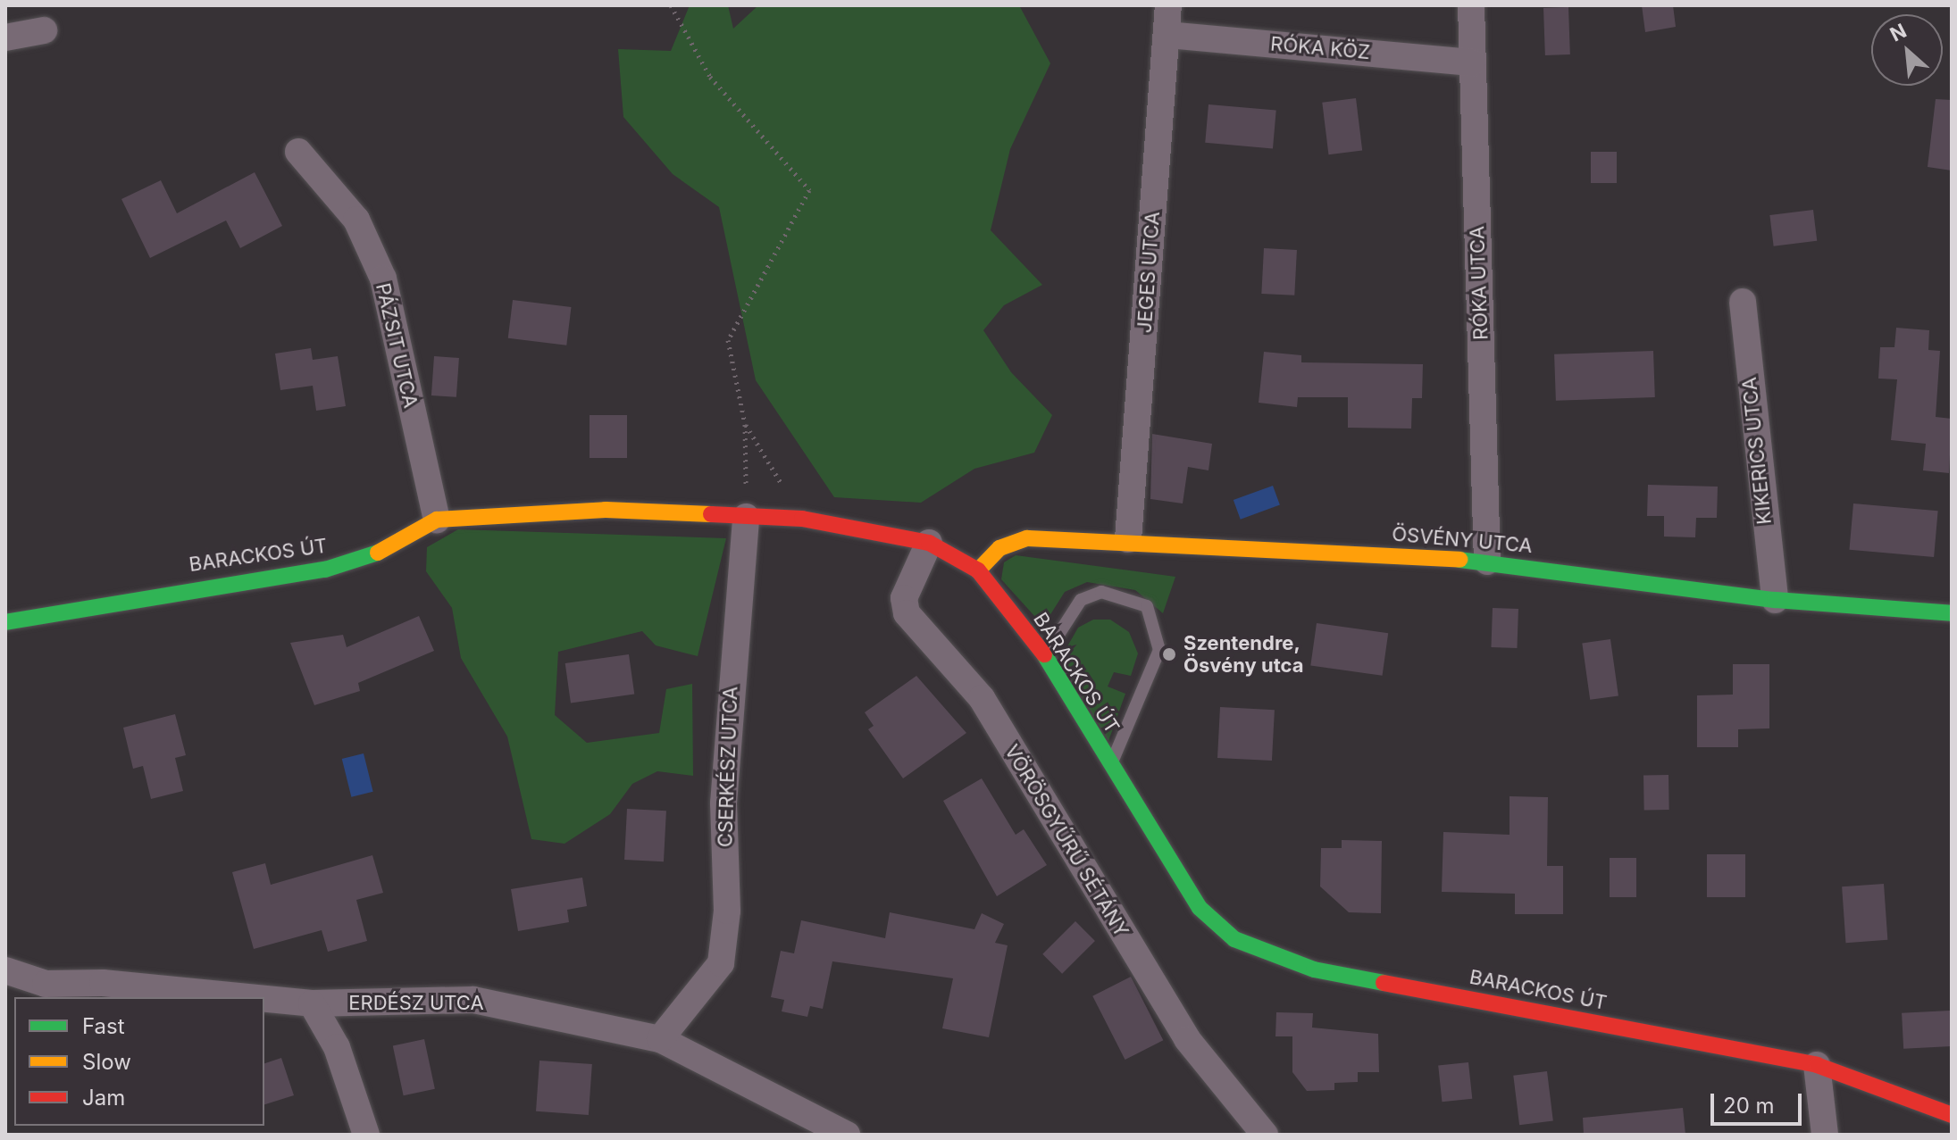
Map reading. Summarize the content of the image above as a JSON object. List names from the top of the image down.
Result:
{
  "streets": {
    "street": [
      "RÓKA KÖZ",
      "JEGES UTCA",
      "RÓKA UTCA",
      "PÁZSIT UTCA",
      "KIKERICS UTCA",
      "ÖSVÉNY UTCA",
      "BARACKOS ÚT",
      "CSERKÉSZ UTCA",
      "VÖRÖSGYŰRŰ SÉTÁNY",
      "ERDÉSZ UTCA"
    ]
  },
  "crossings": [
    ["RÓKA KÖZ", "JEGES UTCA"],
    ["RÓKA KÖZ", "RÓKA UTCA"],
    ["JEGES UTCA", "ÖSVÉNY UTCA"],
    ["RÓKA UTCA", "ÖSVÉNY UTCA"],
    ["PÁZSIT UTCA", "BARACKOS ÚT"],
    ["KIKERICS UTCA", "ÖSVÉNY UTCA"],
    ["ÖSVÉNY UTCA", "BARACKOS ÚT"],
    ["BARACKOS ÚT", "CSERKÉSZ UTCA"],
    ["BARACKOS ÚT", "VÖRÖSGYŰRŰ SÉTÁNY"],
    ["CSERKÉSZ UTCA", "ERDÉSZ UTCA"]
  ],
  "places": ["Szentendre, Ösvény utca"],
  "legend": ["Fast", "Slow", "Jam"],
  "scale_bar": "20 m",
  "north": "top left"
}
